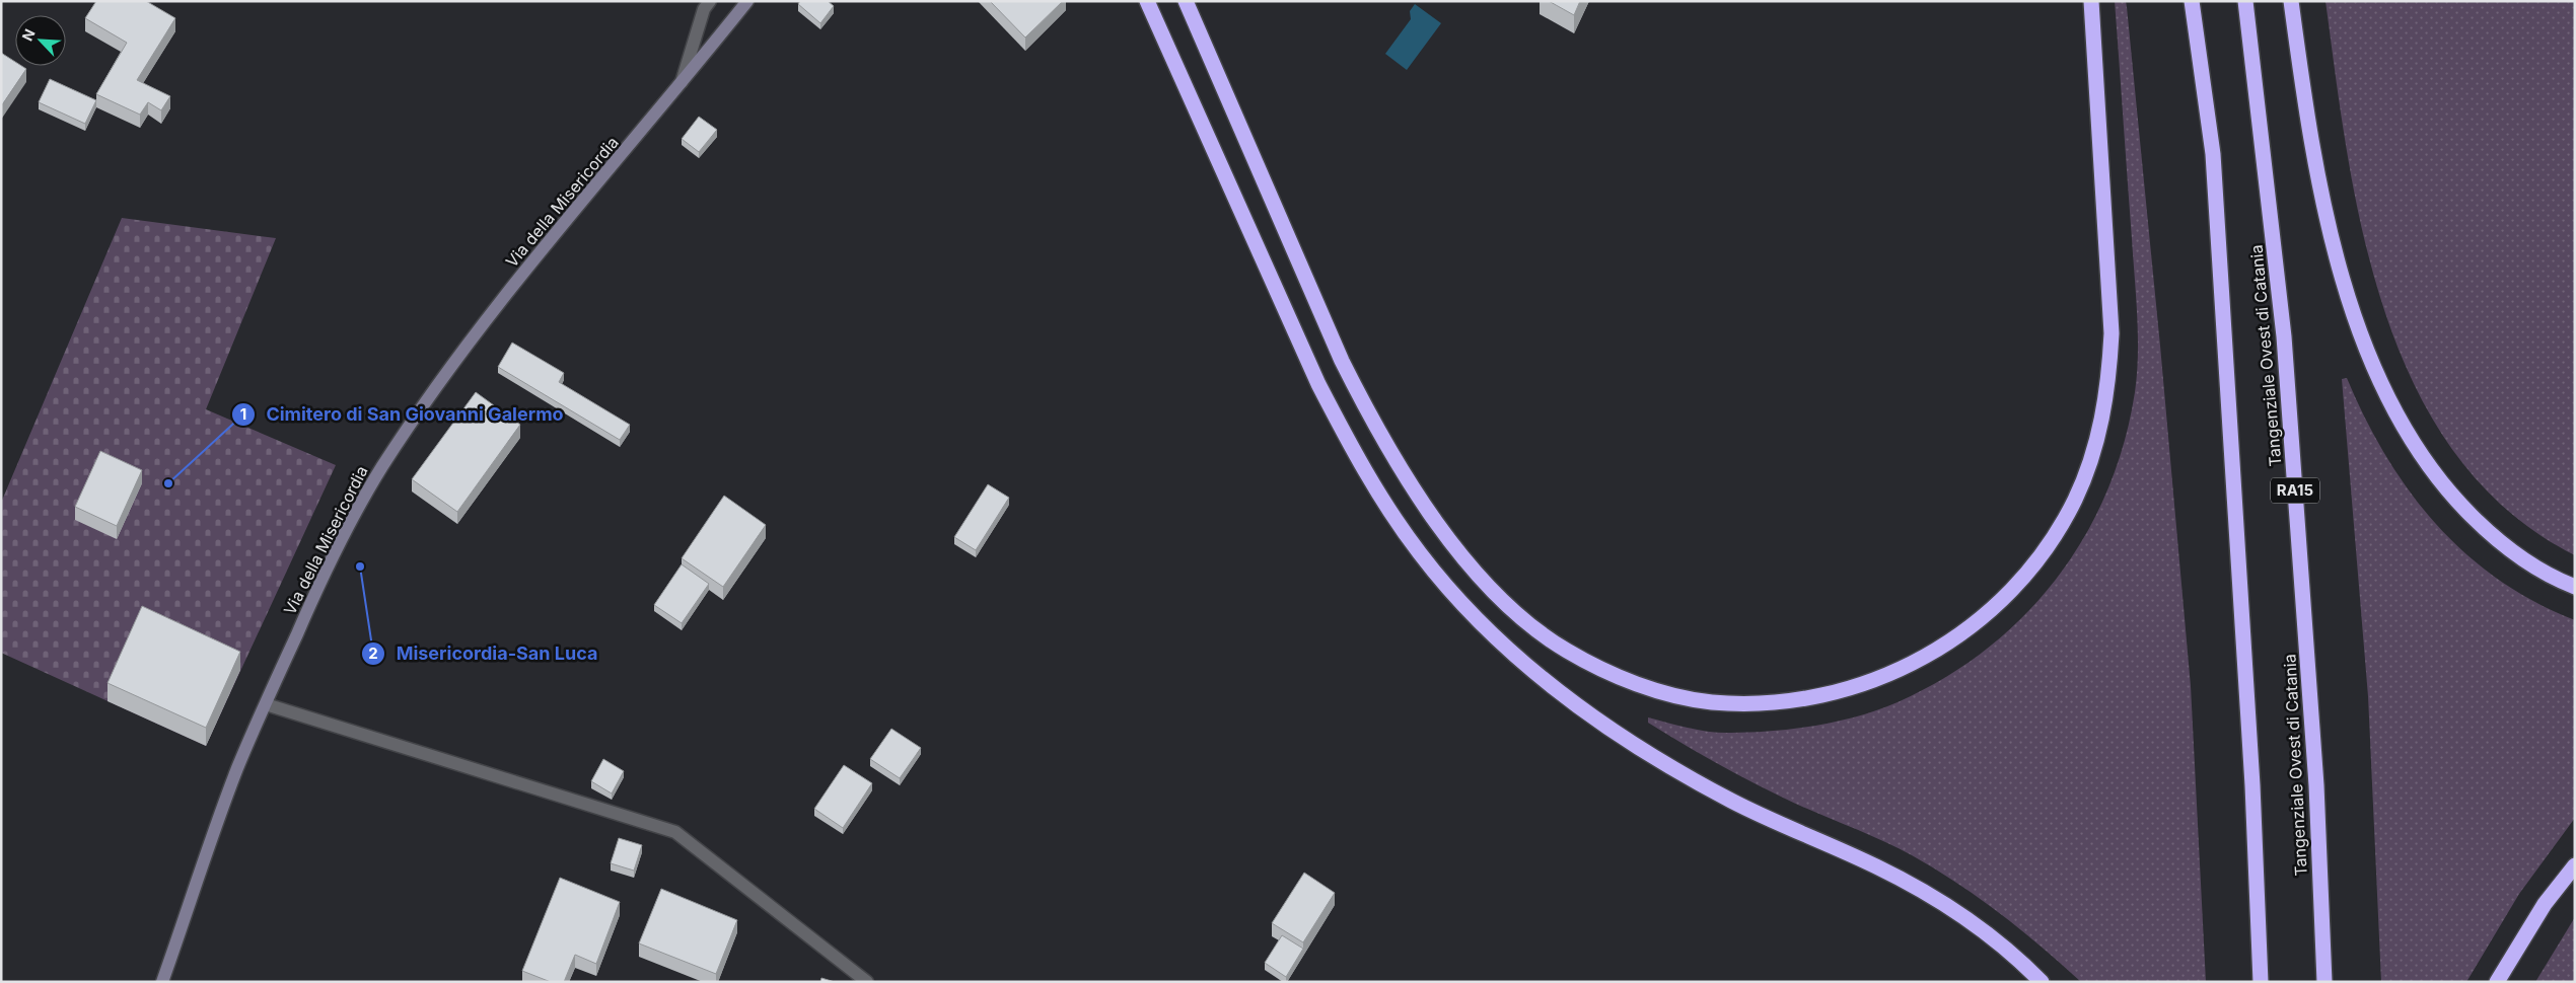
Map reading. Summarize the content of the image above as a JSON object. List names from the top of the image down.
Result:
{
  "streets": {
    "highway": ["Tangenziale Ovest di Catania", "RA15"],
    "main road": ["Via della Misericordia"]
  },
  "places": ["Cimitero di San Giovanni Galermo", "Misericordia-San Luca"],
  "north": "top left"
}
